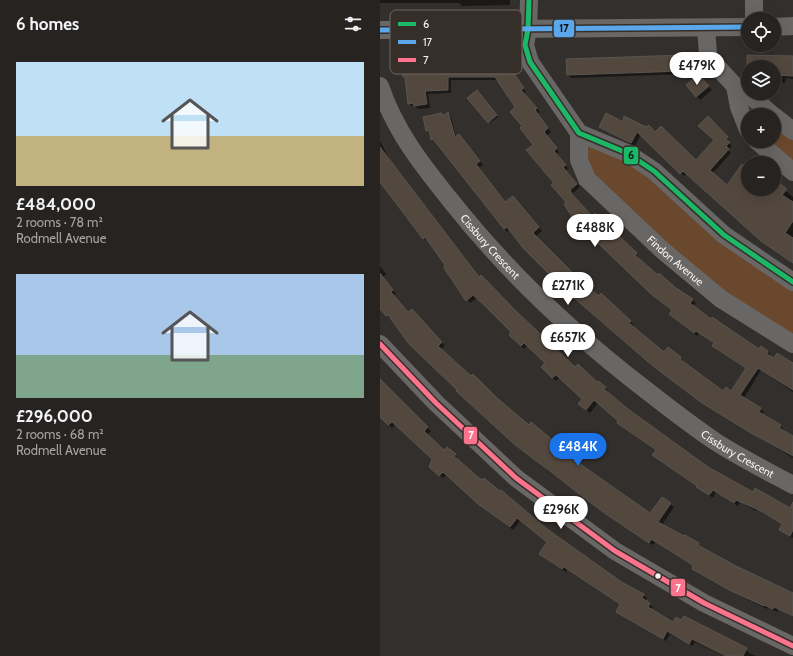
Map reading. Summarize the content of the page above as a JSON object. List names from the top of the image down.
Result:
{
  "streets": {
    "street": ["Cissbury Crescent", "Findon Avenue"]
  },
  "lines": ["transit line 6", "transit line 17", "transit line 7"],
  "legend": ["6", "17", "7"],
  "page": {
    "heading": "6 homes",
    "map_buttons": ["+", "−"],
    "list": [
      {
        "name": "£484,000",
        "note": "2 rooms · 78 m² · Rodmell Avenue"
      },
      {
        "name": "£296,000",
        "note": "2 rooms · 68 m² · Rodmell Avenue"
      }
    ],
    "price": [
      "£479K",
      "£488K",
      "£271K",
      "£657K",
      "£484K",
      "£296K"
    ]
  }
}
